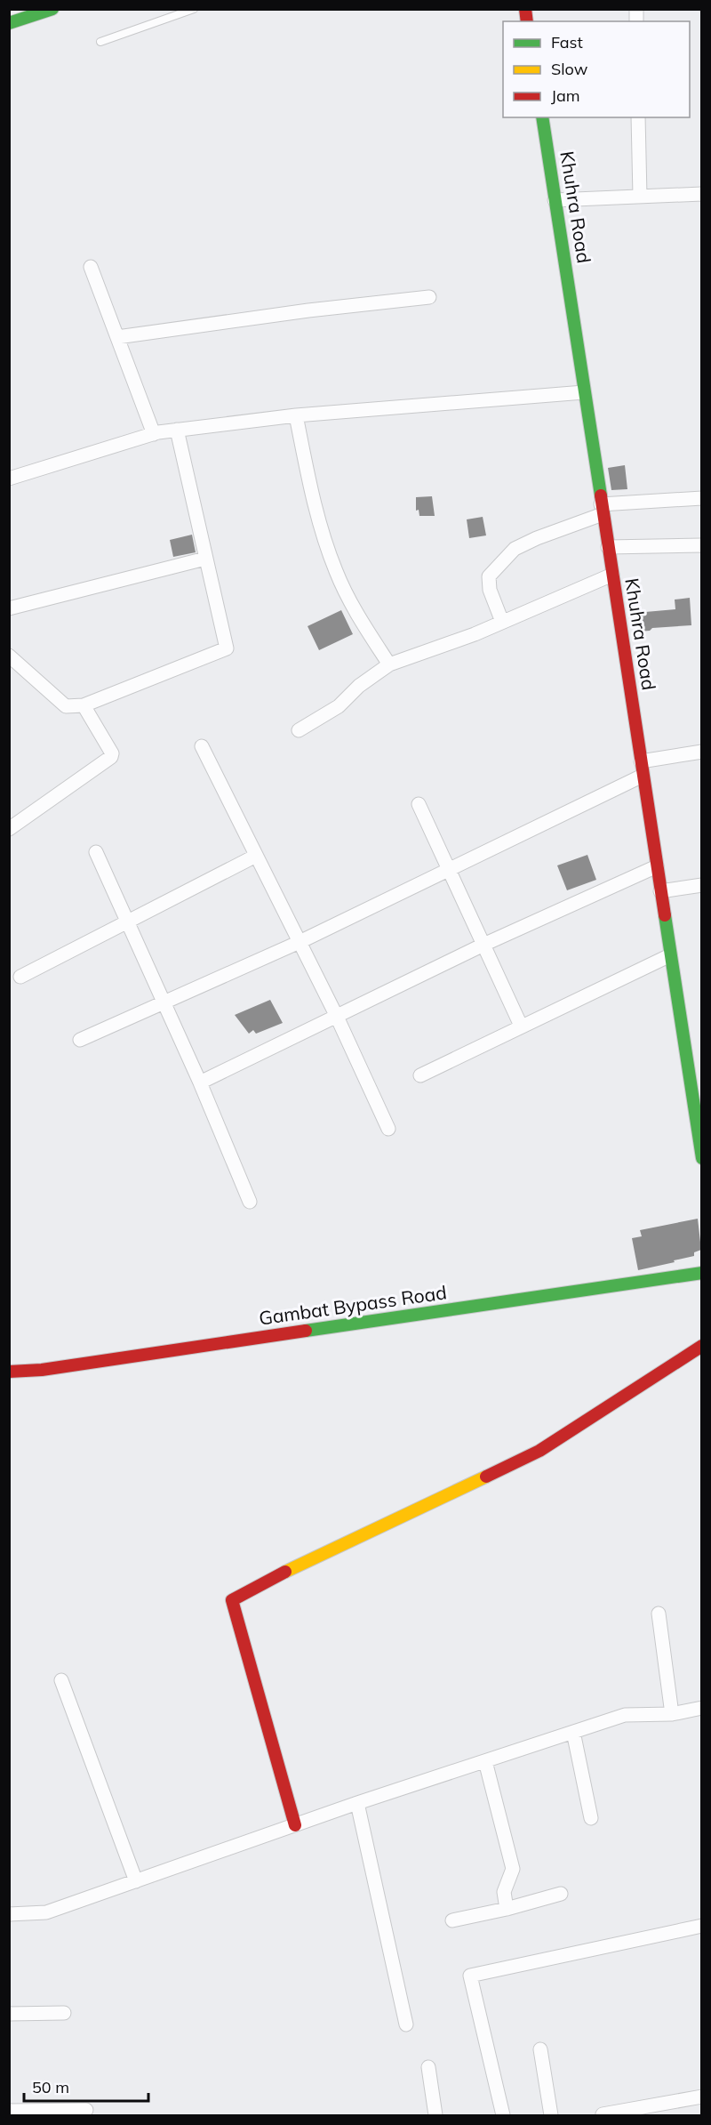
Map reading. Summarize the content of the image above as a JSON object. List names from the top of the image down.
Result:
{
  "streets": {
    "street": ["Khuhra Road", "Gambat Bypass Road"]
  },
  "legend": ["Fast", "Slow", "Jam"],
  "scale_bar": "50 m"
}
